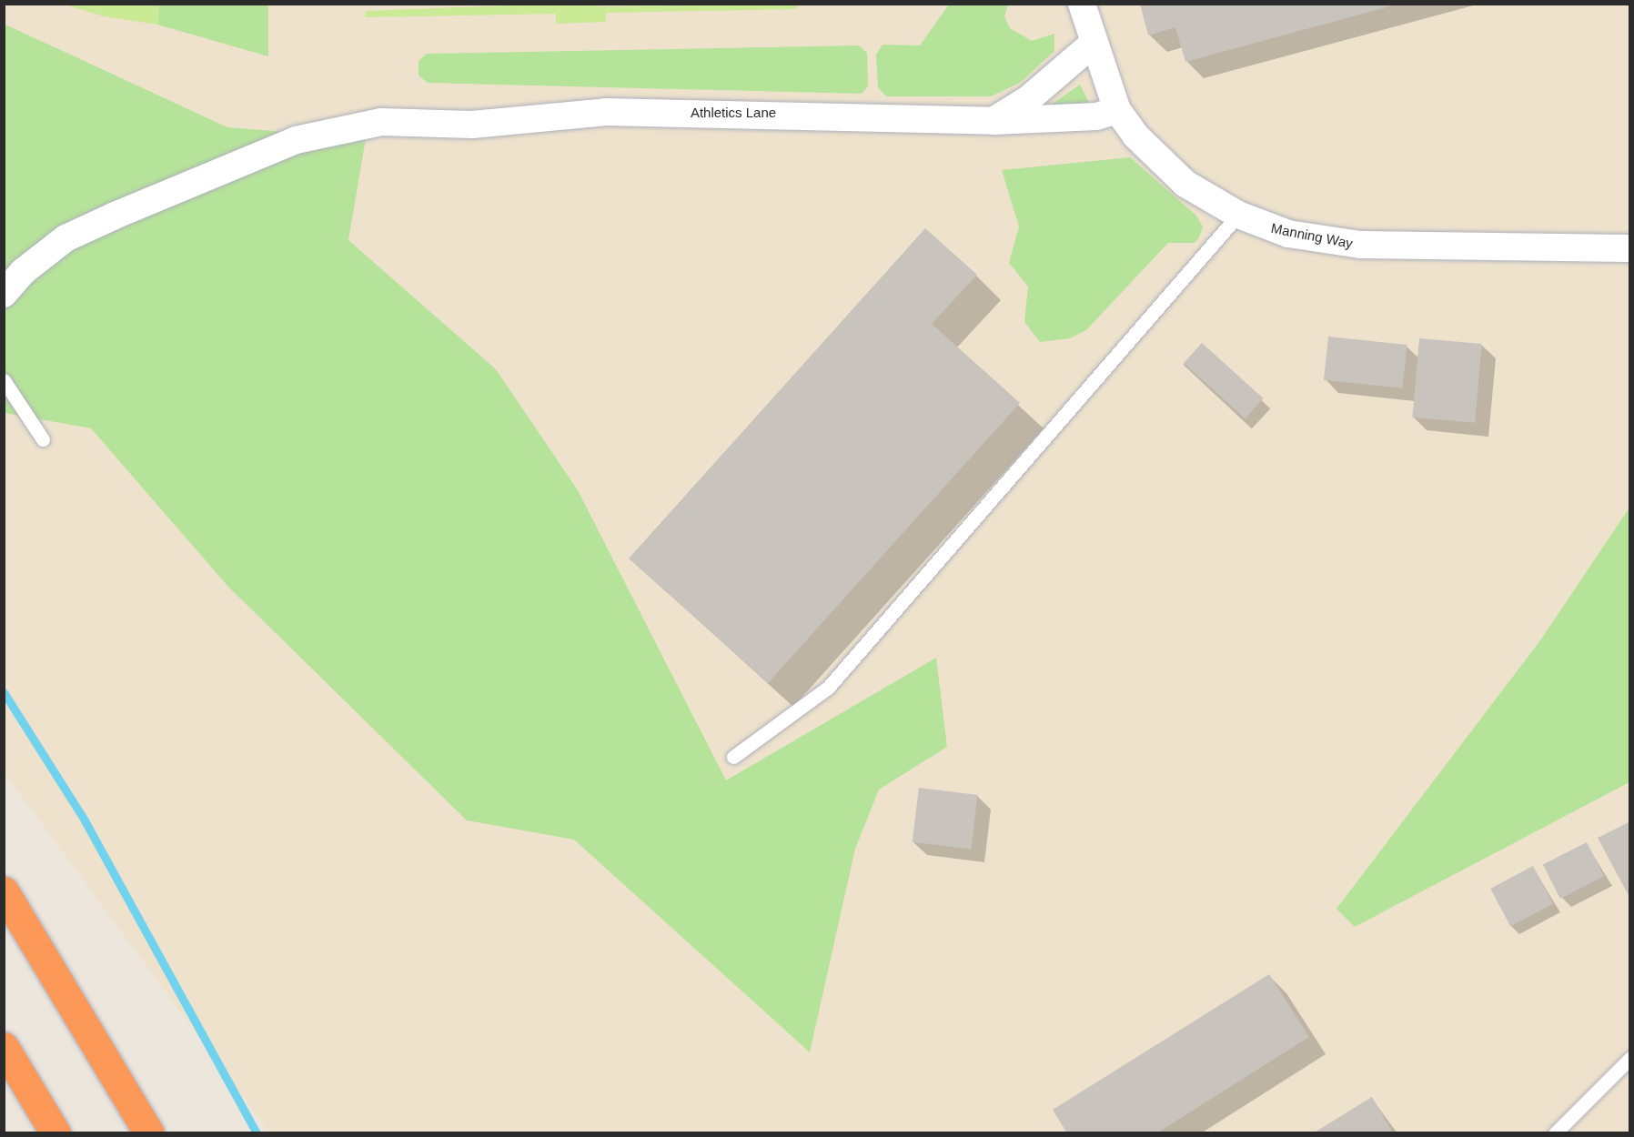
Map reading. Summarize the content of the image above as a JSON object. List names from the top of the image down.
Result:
{
  "streets": {
    "street": ["Athletics Lane", "Manning Way"]
  },
  "crossings": [
    ["Athletics Lane", "Manning Way"]
  ]
}
